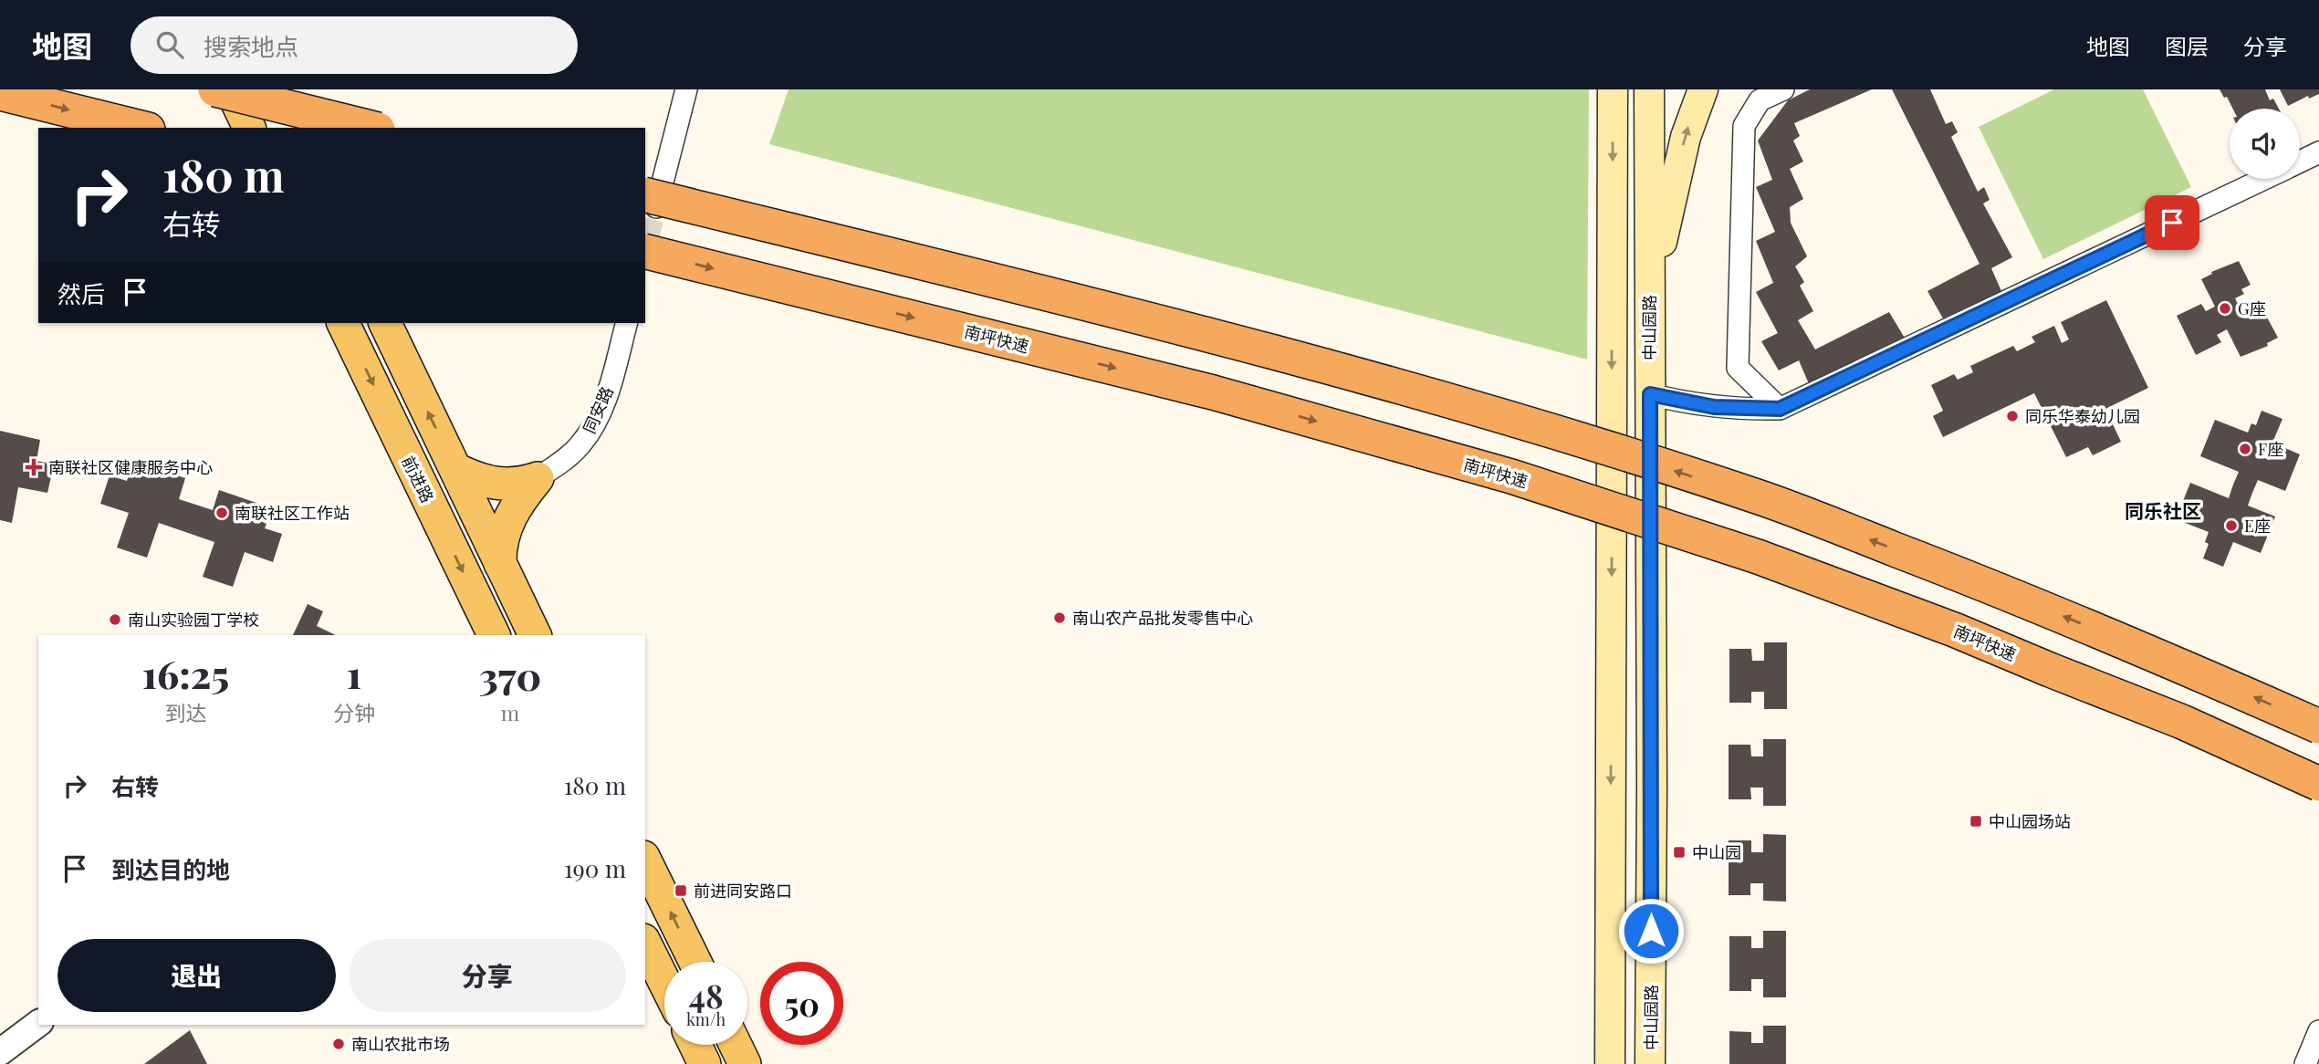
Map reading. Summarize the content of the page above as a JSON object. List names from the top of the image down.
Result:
{
  "streets": {
    "highway": ["南坪快速"],
    "main road": ["中山园路", "前进路"],
    "street": ["同安路"]
  },
  "districts": ["同乐社区"],
  "places": {
    "other": [
      "G座",
      "同乐华泰幼儿园",
      "F座",
      "南联社区工作站",
      "E座",
      "南山农产品批发零售中心",
      "南山实验园丁学校",
      "南山农批市场"
    ],
    "health": ["南联社区健康服务中心"],
    "transit": ["中山园场站", "中山园", "前进同安路口"]
  },
  "page": {
    "header": "地图",
    "search": "搜索地点",
    "nav": ["地图", "图层", "分享"],
    "turn": ["180 m", "右转"],
    "then": "然后",
    "eta": [
      "16:25",
      "到达",
      "1",
      "分钟",
      "370",
      "m"
    ],
    "list": [
      {
        "name": "右转",
        "value": "180 m"
      },
      {
        "name": "到达目的地",
        "value": "190 m"
      }
    ],
    "buttons": ["退出", "分享"],
    "speed": "48 km/h",
    "limit": "50"
  }
}
